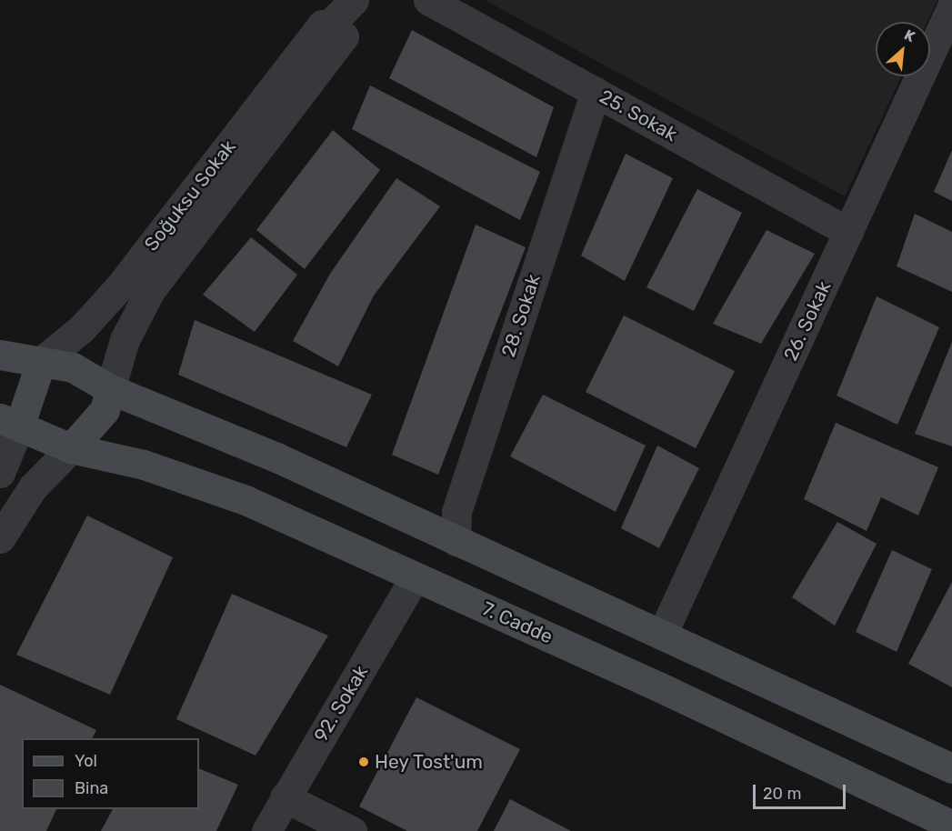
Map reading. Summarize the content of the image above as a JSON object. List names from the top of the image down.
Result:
{
  "streets": {
    "main road": ["7. Cadde"],
    "street": [
      "25. Sokak",
      "Soğuksu Sokak",
      "28. Sokak",
      "26. Sokak",
      "92. Sokak"
    ]
  },
  "crossings": [
    ["25. Sokak", "28. Sokak"],
    ["25. Sokak", "26. Sokak"],
    ["7. Cadde", "92. Sokak"]
  ],
  "places": ["Hey Tost'um"],
  "legend": ["Yol", "Bina"],
  "scale_bar": "20 m",
  "north": "top right"
}
